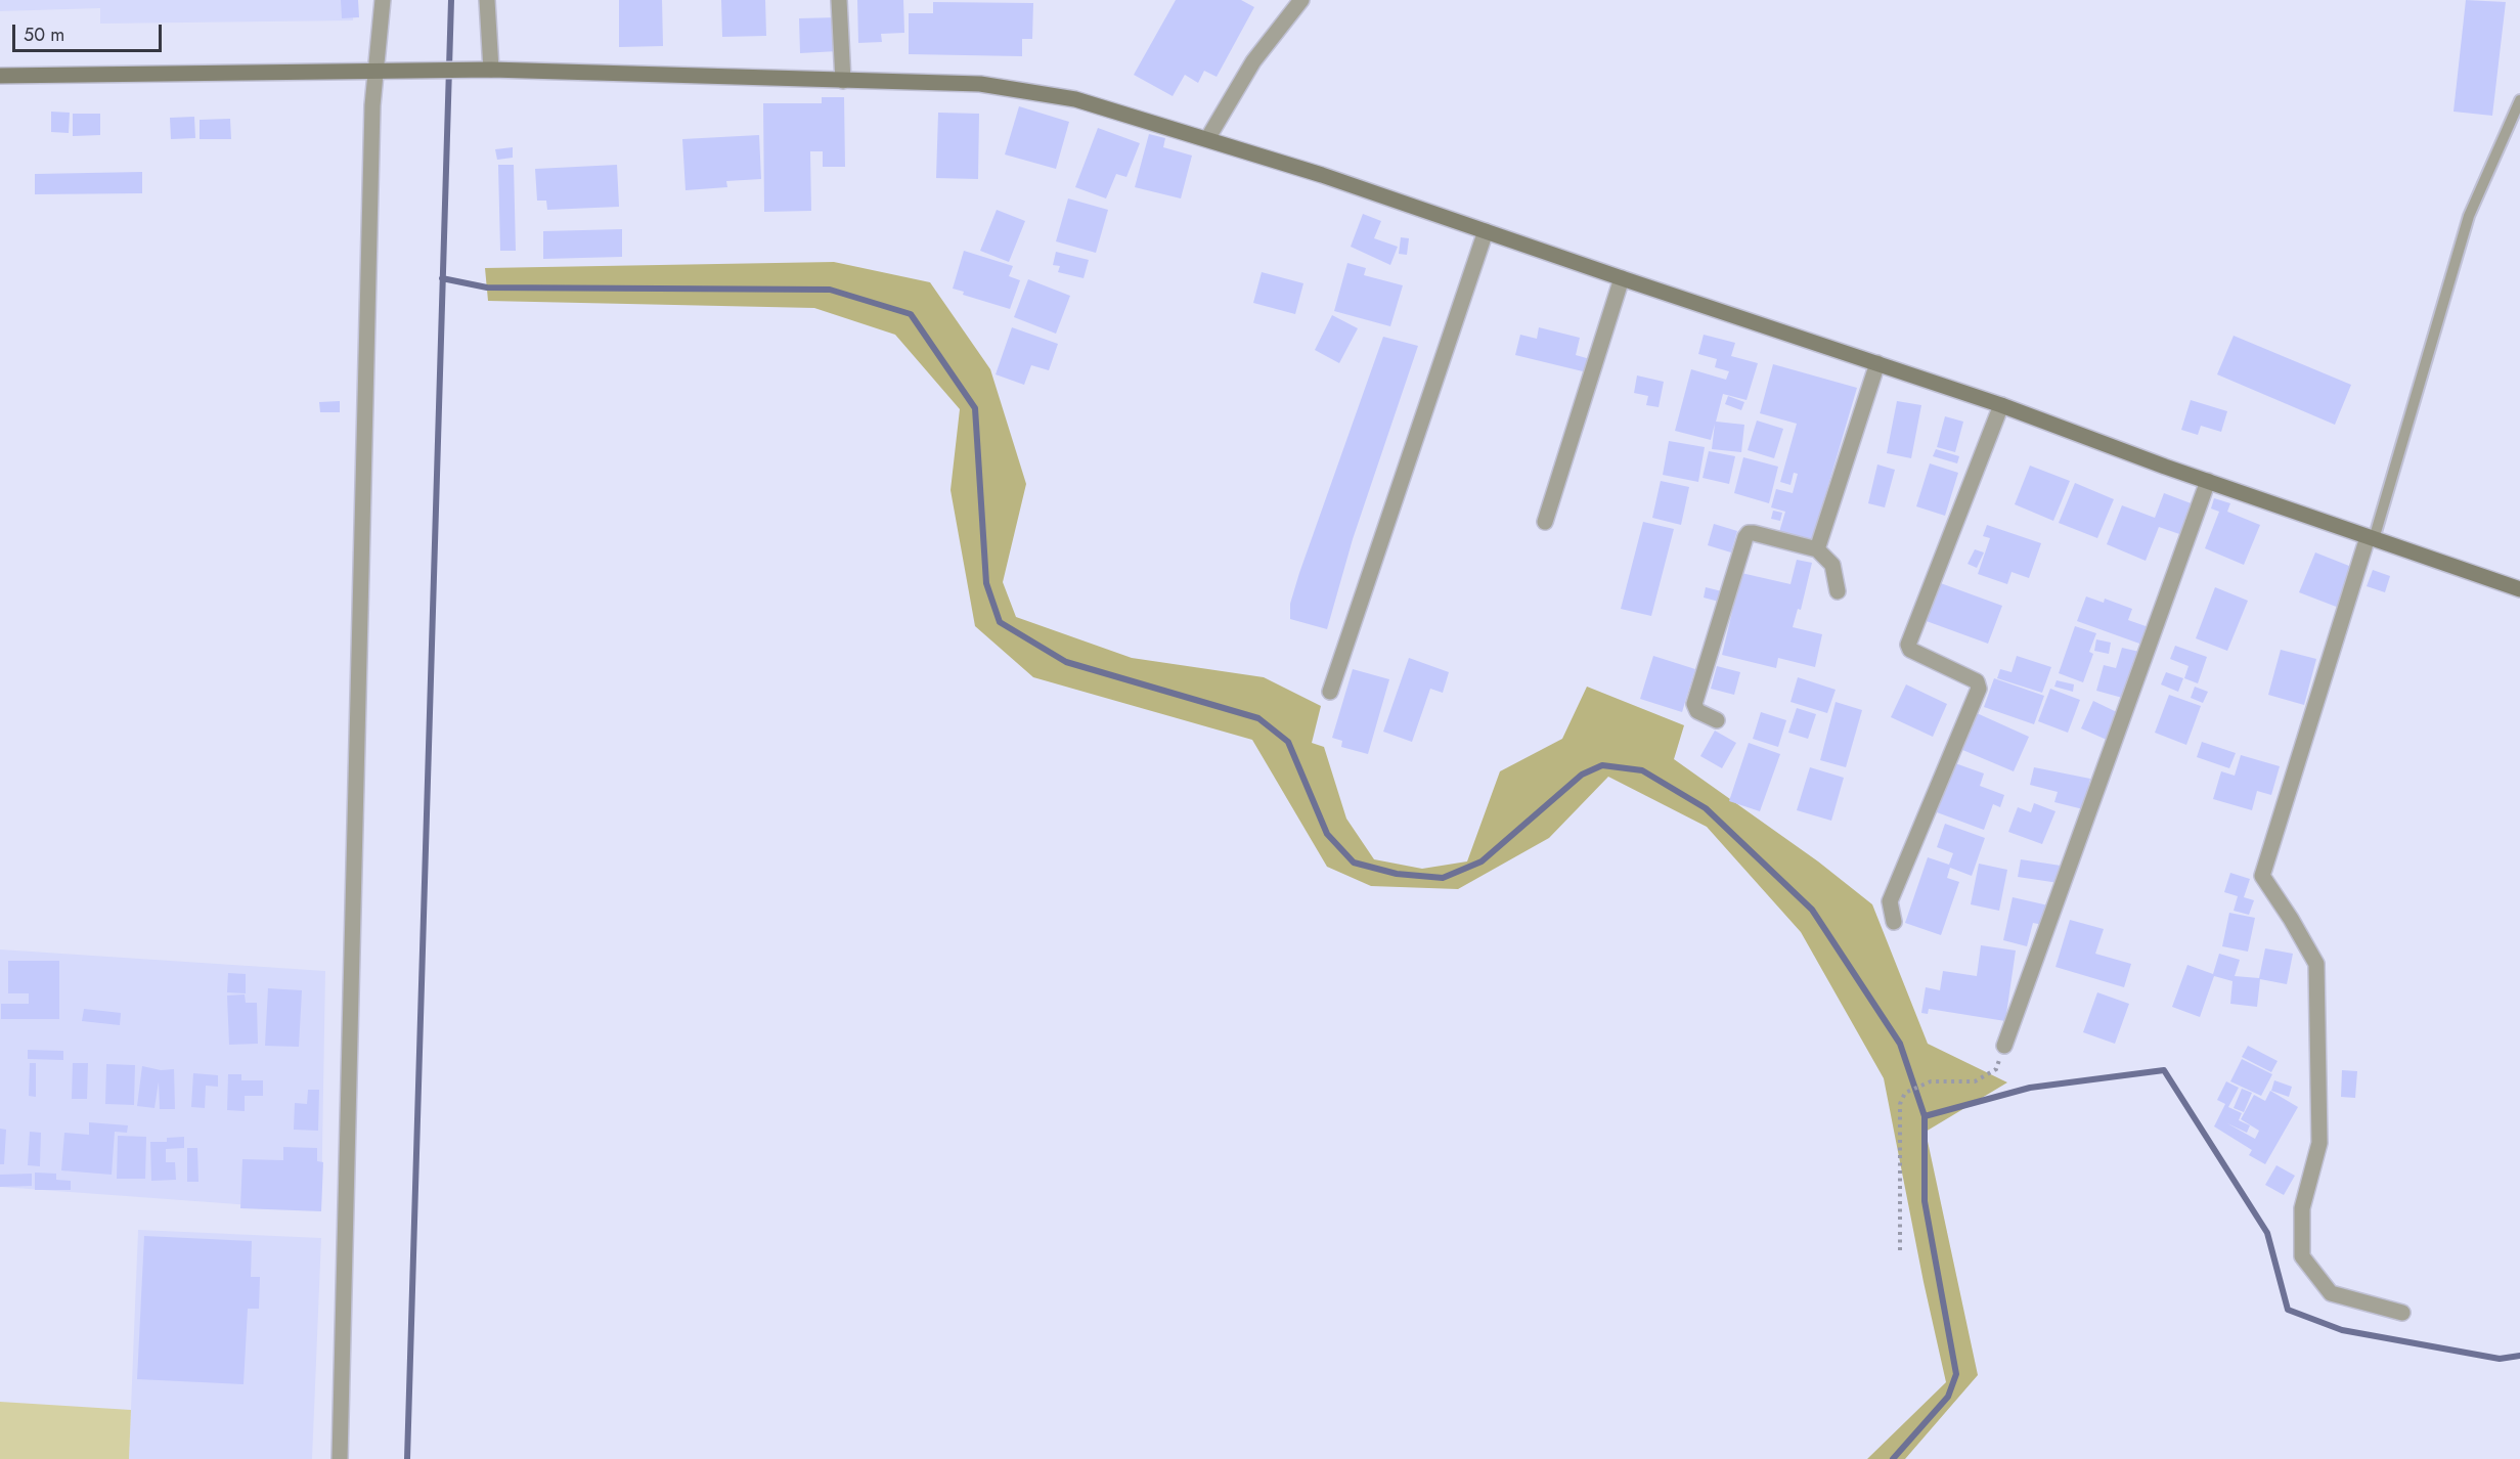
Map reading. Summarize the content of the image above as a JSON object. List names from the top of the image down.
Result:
{
  "scale_bar": "50 m"
}
